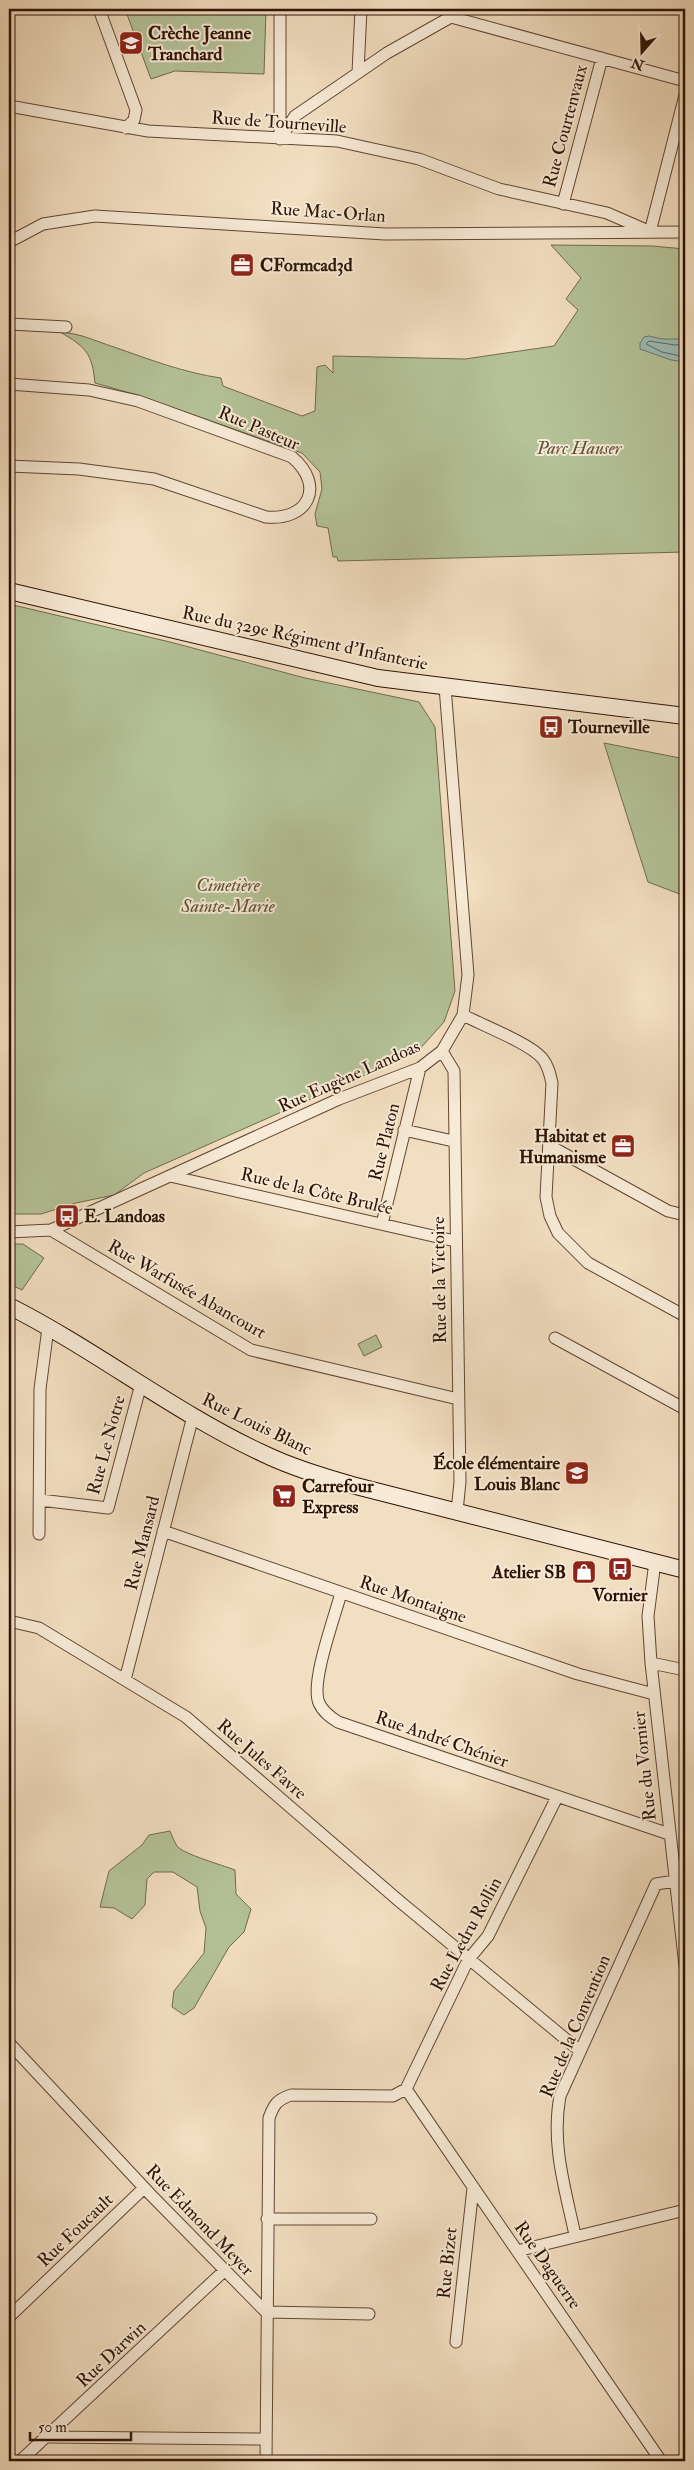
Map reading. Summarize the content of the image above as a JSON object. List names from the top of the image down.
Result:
{
  "streets": {
    "street": [
      "Rue de Tourneville",
      "Rue Courtenvaux",
      "Rue Mac-Orlan",
      "Rue Pasteur",
      "Rue du 329e Régiment d'Infanterie",
      "Rue Eugène Landoas",
      "Rue Platon",
      "Rue de la Côte Brulée",
      "Rue de la Victoire",
      "Rue Warfusée Abancourt",
      "Rue Louis Blanc",
      "Rue Le Notre",
      "Rue Mansard",
      "Rue Montaigne",
      "Rue André Chénier",
      "Rue Jules Favre",
      "Rue du Vornier",
      "Rue Ledru Rollin",
      "Rue de la Convention",
      "Rue Edmond Meyer",
      "Rue Foucault",
      "Rue Bizet",
      "Rue Daguerre",
      "Rue Darwin"
    ]
  },
  "crossings": [
    ["Rue de Tourneville", "Rue Courtenvaux"],
    ["Rue de Tourneville", "Rue Mac-Orlan"],
    ["Rue du 329e Régiment d'Infanterie", "Rue Eugène Landoas"],
    ["Rue Eugène Landoas", "Rue Platon"],
    ["Rue Eugène Landoas", "Rue de la Côte Brulée"],
    ["Rue Eugène Landoas", "Rue de la Victoire"],
    ["Rue Eugène Landoas", "Rue Warfusée Abancourt"],
    ["Rue Platon", "Rue de la Côte Brulée"],
    ["Rue de la Côte Brulée", "Rue de la Victoire"],
    ["Rue de la Victoire", "Rue Warfusée Abancourt"],
    ["Rue de la Victoire", "Rue Louis Blanc"],
    ["Rue Louis Blanc", "Rue Le Notre"],
    ["Rue Louis Blanc", "Rue Mansard"],
    ["Rue Louis Blanc", "Rue du Vornier"],
    ["Rue Mansard", "Rue Montaigne"],
    ["Rue Mansard", "Rue Jules Favre"],
    ["Rue Montaigne", "Rue André Chénier"],
    ["Rue Montaigne", "Rue du Vornier"],
    ["Rue André Chénier", "Rue du Vornier"],
    ["Rue André Chénier", "Rue Ledru Rollin"],
    ["Rue Jules Favre", "Rue Ledru Rollin"],
    ["Rue Jules Favre", "Rue de la Convention"],
    ["Rue du Vornier", "Rue de la Convention"],
    ["Rue Ledru Rollin", "Rue Daguerre"],
    ["Rue Edmond Meyer", "Rue Foucault"],
    ["Rue Edmond Meyer", "Rue Darwin"],
    ["Rue Bizet", "Rue Daguerre"]
  ],
  "parks": ["Parc Hauser", "Cimetière Sainte-Marie"],
  "places": {
    "school or university": ["Crèche Jeanne Tranchard", "École élémentaire Louis Blanc"],
    "office": ["CFormcad3d", "Habitat et Humanisme"],
    "bus stop": ["Tourneville", "E. Landoas", "Vornier"],
    "supermarket": ["Carrefour Express"],
    "shop": ["Atelier SB"]
  },
  "scale_bar": "50 m",
  "north": "bottom"
}
